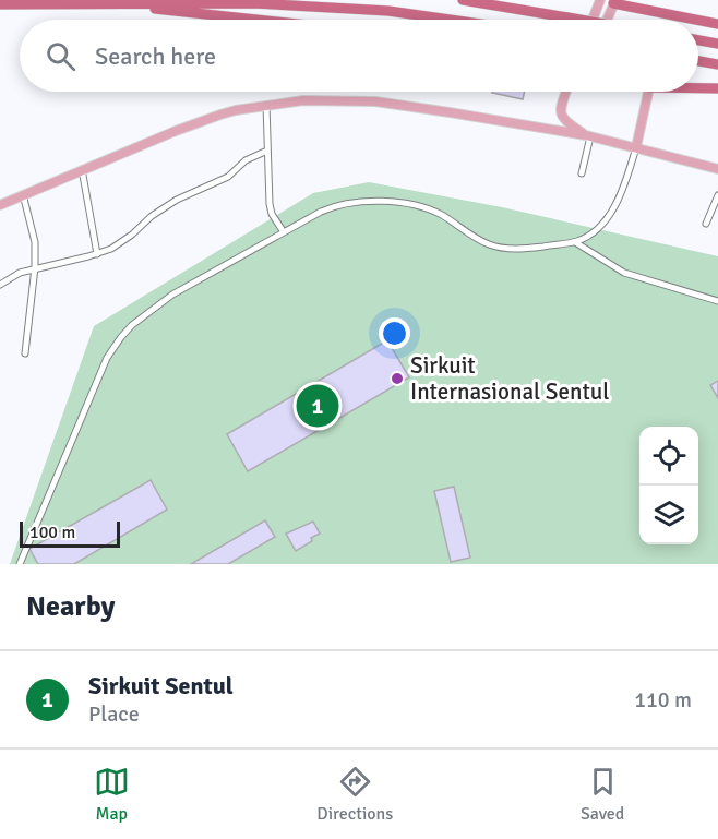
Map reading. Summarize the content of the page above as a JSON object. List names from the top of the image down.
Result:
{
  "places": ["Sirkuit Internasional Sentul"],
  "scale_bar": "100 m",
  "page": {
    "search": "Search here",
    "pins": "1",
    "scale": "100 m",
    "heading": "Nearby",
    "list": [
      {
        "mark": "1",
        "name": "Sirkuit Sentul",
        "note": "Place",
        "value": "110 m"
      }
    ],
    "nav": ["Map", "Directions", "Saved"]
  }
}
